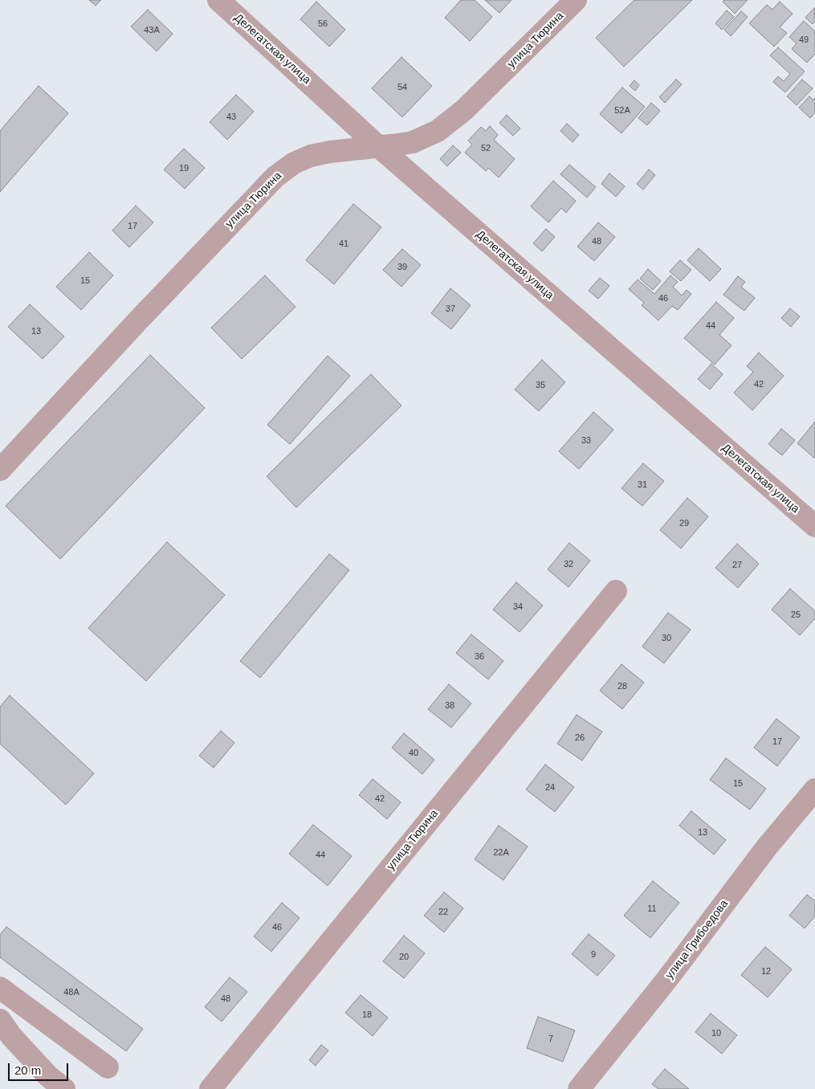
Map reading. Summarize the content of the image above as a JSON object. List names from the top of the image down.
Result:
{
  "streets": {
    "street": ["улица Тюрина", "Делегатская улица", "улица Грибоедова"]
  },
  "crossings": [
    ["улица Тюрина", "Делегатская улица"]
  ],
  "house_numbers": [
    "56",
    "43А",
    "49",
    "54",
    "52А",
    "43",
    "52",
    "19",
    "17",
    "48",
    "41",
    "39",
    "15",
    "46",
    "37",
    "44",
    "13",
    "42",
    "35",
    "33",
    "31",
    "29",
    "32",
    "27",
    "34",
    "25",
    "30",
    "36",
    "28",
    "38",
    "26",
    "17",
    "40",
    "15",
    "24",
    "42",
    "13",
    "22А",
    "44",
    "11",
    "22",
    "46",
    "9",
    "20",
    "12",
    "48А",
    "48",
    "18",
    "10",
    "7"
  ],
  "scale_bar": "20 m"
}
